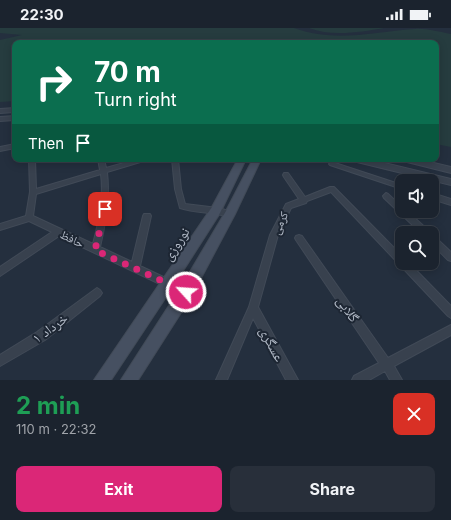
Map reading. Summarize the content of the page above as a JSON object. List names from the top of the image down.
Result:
{
  "streets": {
    "main road": ["نوروزی"],
    "street": [
      "کرمی",
      "حافظ",
      "گلابی",
      "خرداد ۱",
      "عسگری"
    ]
  },
  "crossings": [
    ["کرمی", "عسگری"],
    ["حافظ", "نوروزی"]
  ],
  "page": {
    "status": "22:30",
    "turn": ["70 m", "Turn right"],
    "then": "Then",
    "heading": ["2 min", "110 m · 22:32"],
    "buttons": ["Exit", "Share"]
  }
}
